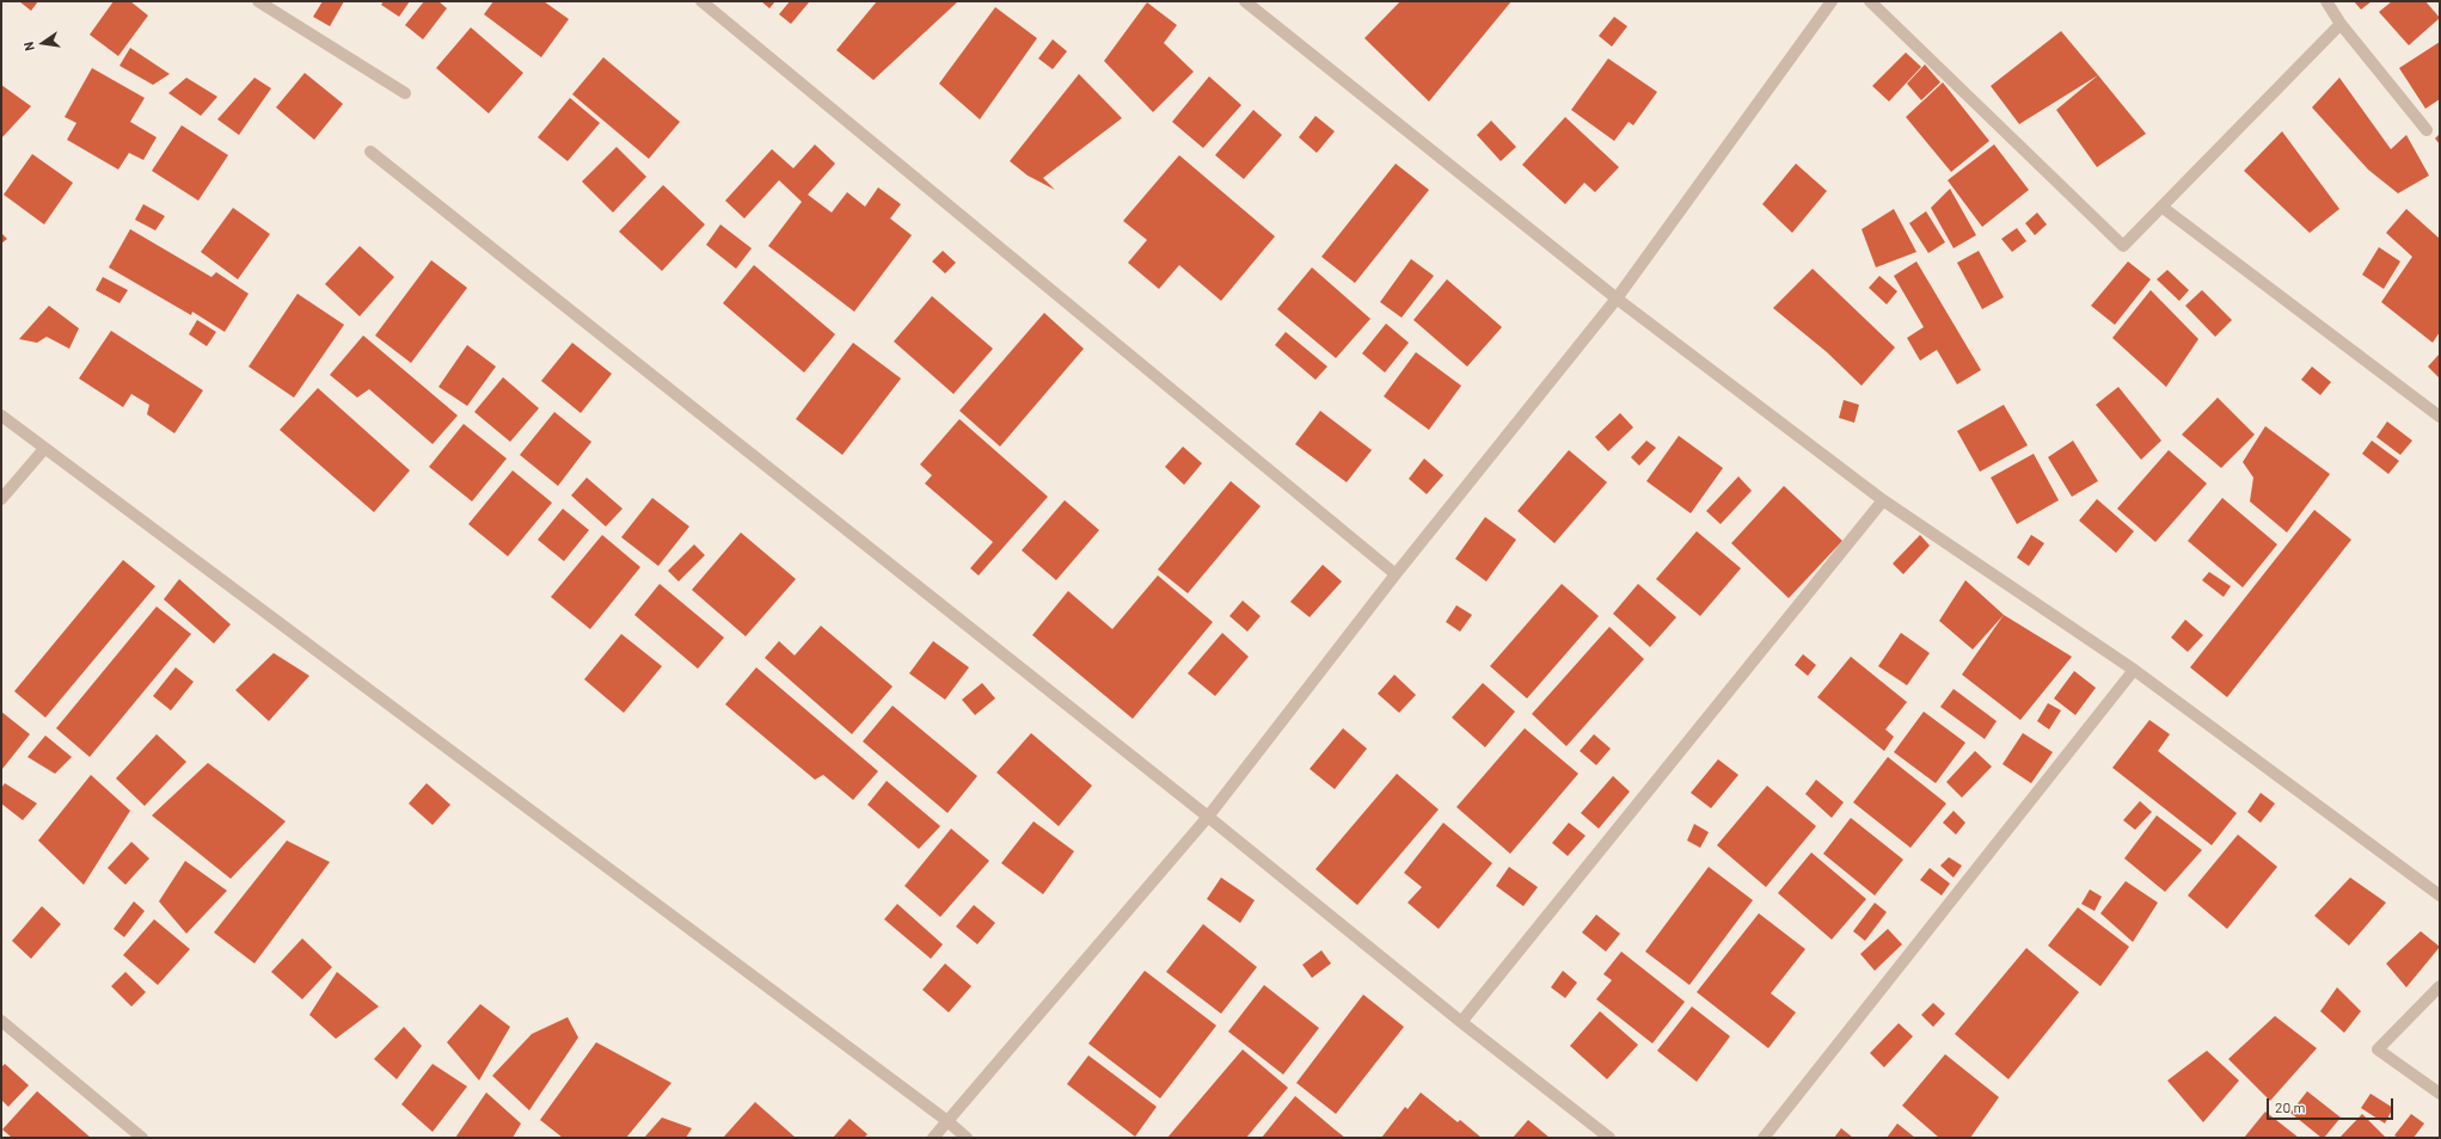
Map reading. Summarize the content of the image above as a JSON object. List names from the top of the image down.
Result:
{
  "scale_bar": "20 m",
  "north": "left"
}
